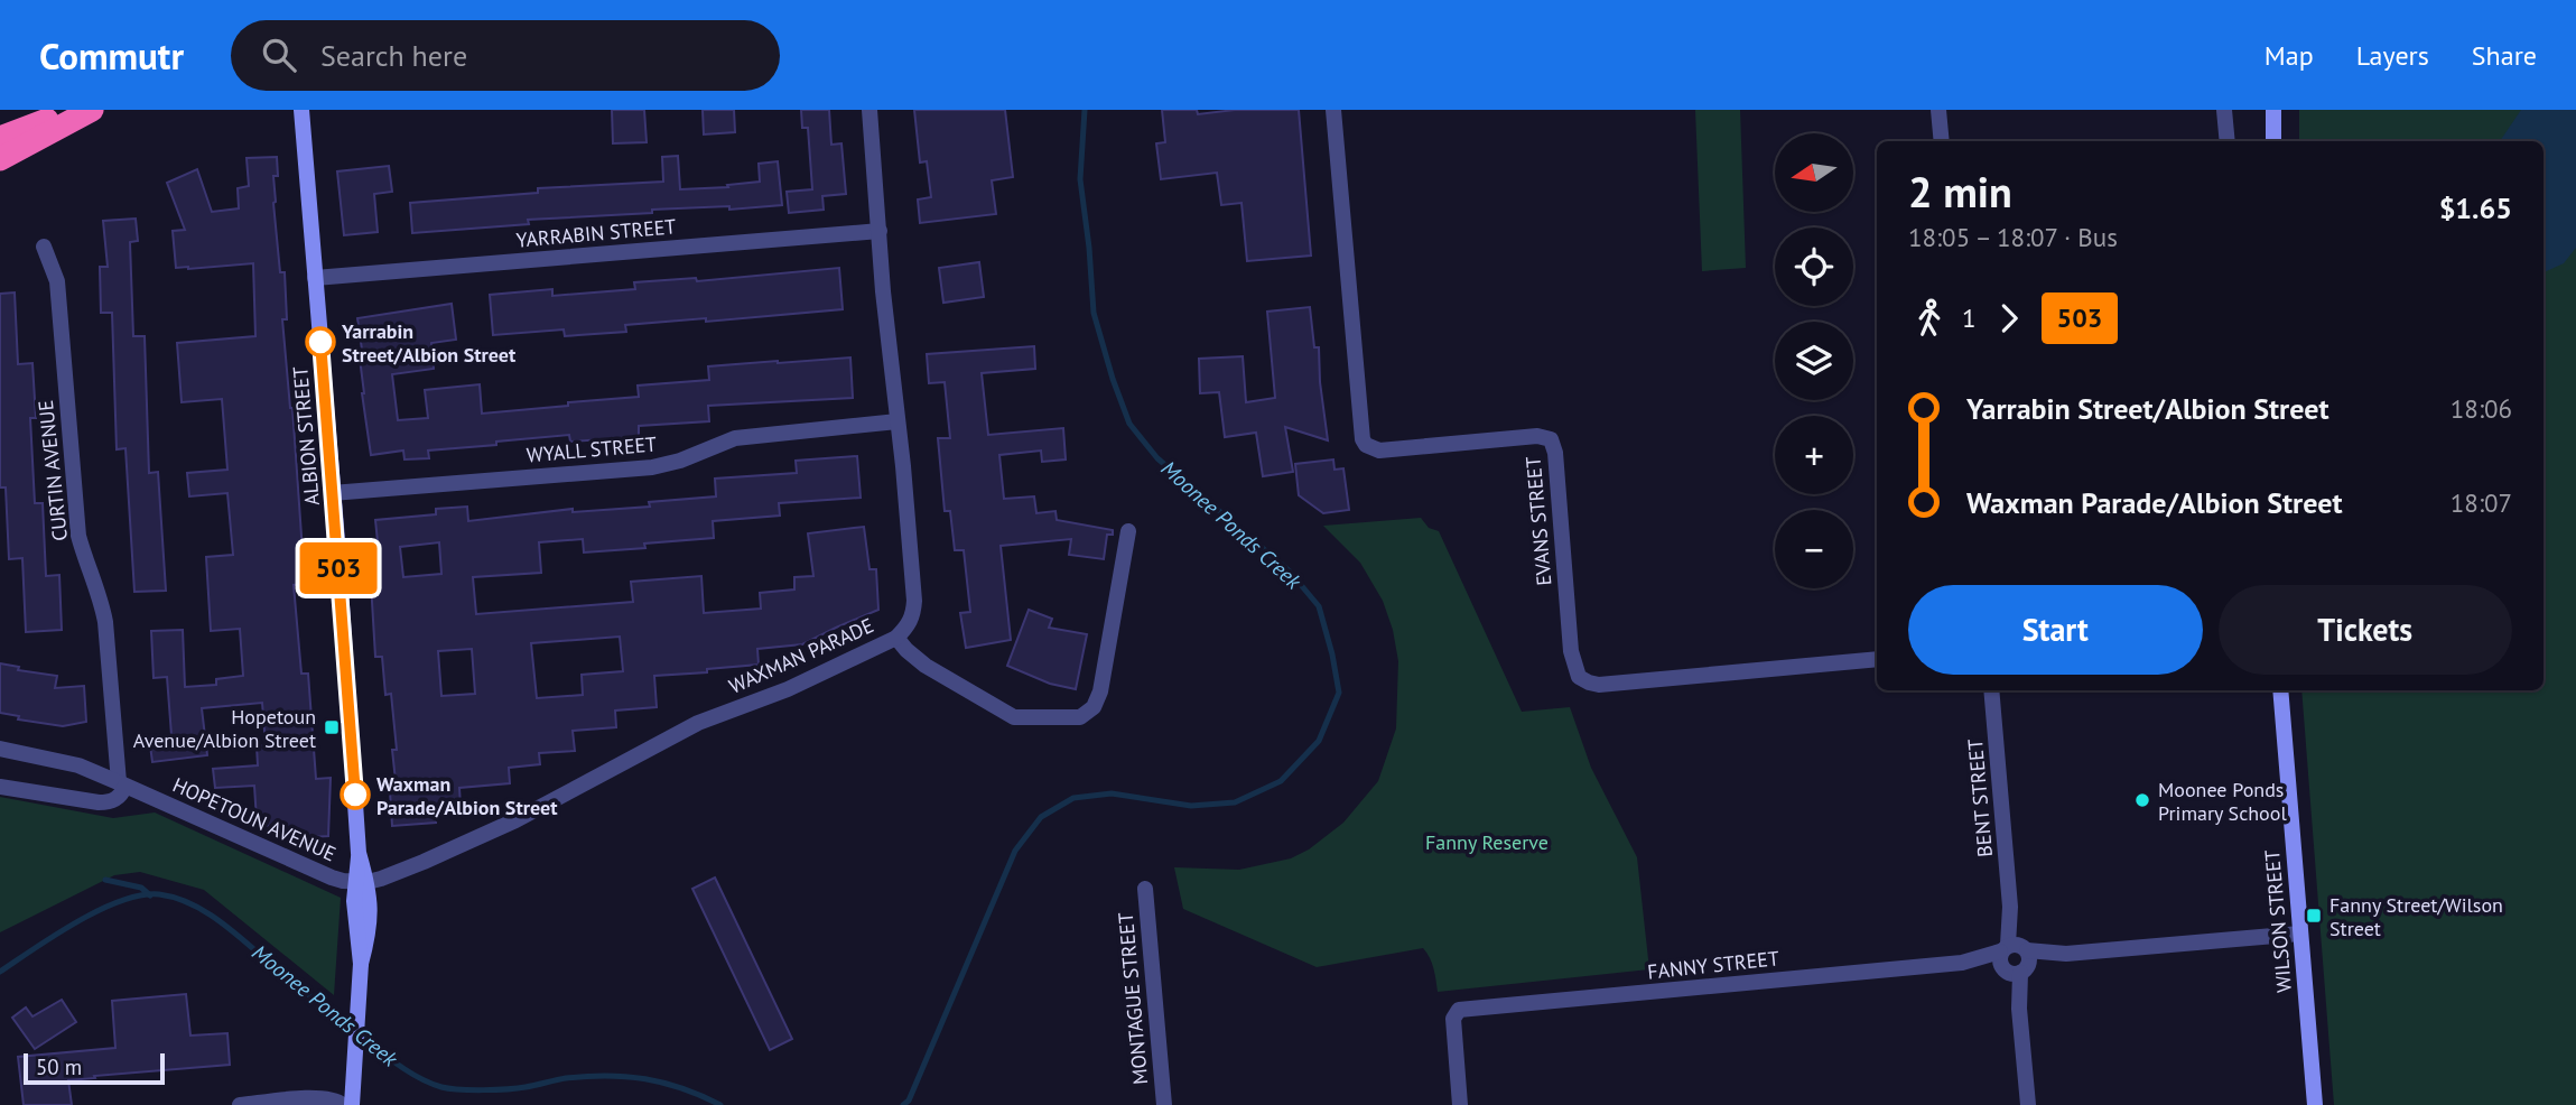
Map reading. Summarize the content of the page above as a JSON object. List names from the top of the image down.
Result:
{
  "streets": {
    "street": [
      "YARRABIN STREET",
      "ALBION STREET",
      "WYALL STREET",
      "CURTIN AVENUE",
      "EVANS STREET",
      "WAXMAN PARADE",
      "BENT STREET",
      "HOPETOUN AVENUE",
      "WILSON STREET",
      "FANNY STREET",
      "MONTAGUE STREET"
    ]
  },
  "crossings": [
    ["YARRABIN STREET", "ALBION STREET"],
    ["YARRABIN STREET", "WAXMAN PARADE"],
    ["ALBION STREET", "WYALL STREET"],
    ["ALBION STREET", "WAXMAN PARADE"],
    ["ALBION STREET", "HOPETOUN AVENUE"],
    ["WYALL STREET", "WAXMAN PARADE"],
    ["CURTIN AVENUE", "HOPETOUN AVENUE"],
    ["WAXMAN PARADE", "HOPETOUN AVENUE"],
    ["BENT STREET", "FANNY STREET"],
    ["WILSON STREET", "FANNY STREET"]
  ],
  "water": ["Moonee Ponds Creek"],
  "parks": ["Fanny Reserve"],
  "places": {
    "other": ["Yarrabin Street/Albion Street", "Waxman Parade/Albion Street", "Moonee Ponds Primary School"],
    "transit": ["Hopetoun Avenue/Albion Street", "Fanny Street/Wilson Street"]
  },
  "lines": ["bus line 503"],
  "scale_bar": "50 m",
  "north": "left",
  "page": {
    "header": "Commutr",
    "search": "Search here",
    "nav": ["Map", "Layers", "Share"],
    "on_map": "503",
    "map_buttons": ["+", "−"],
    "heading": ["2 min", "18:05 – 18:07 · Bus", "$1.65"],
    "legs": ["1", "503"],
    "list": [
      {
        "name": "Yarrabin Street/Albion Street",
        "value": "18:06"
      },
      {
        "name": "Waxman Parade/Albion Street",
        "value": "18:07"
      }
    ],
    "buttons": ["Start", "Tickets"],
    "scale": "50 m"
  }
}
